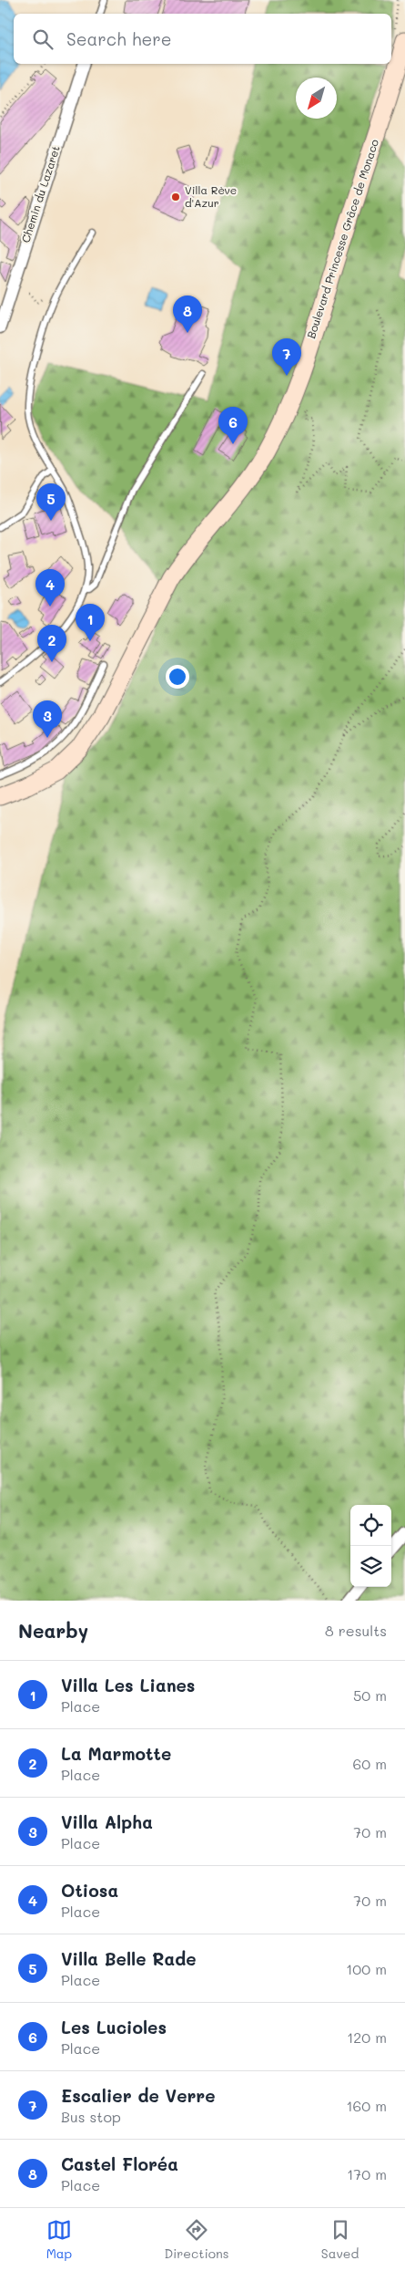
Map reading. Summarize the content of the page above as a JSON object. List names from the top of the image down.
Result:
{
  "streets": {
    "main road": ["Boulevard Princesse Grâce de Monaco"],
    "street": ["Chemin du Lazaret"]
  },
  "places": ["Villa Rève d'Azur"],
  "north": "bottom left",
  "page": {
    "search": "Search here",
    "pins": [
      "8",
      "7",
      "6",
      "5",
      "4",
      "1",
      "2",
      "3"
    ],
    "heading": ["Nearby", "8 results"],
    "list": [
      {
        "mark": "1",
        "name": "Villa Les Lianes",
        "note": "Place",
        "value": "50 m"
      },
      {
        "mark": "2",
        "name": "La Marmotte",
        "note": "Place",
        "value": "60 m"
      },
      {
        "mark": "3",
        "name": "Villa Alpha",
        "note": "Place",
        "value": "70 m"
      },
      {
        "mark": "4",
        "name": "Otiosa",
        "note": "Place",
        "value": "70 m"
      },
      {
        "mark": "5",
        "name": "Villa Belle Rade",
        "note": "Place",
        "value": "100 m"
      },
      {
        "mark": "6",
        "name": "Les Lucioles",
        "note": "Place",
        "value": "120 m"
      },
      {
        "mark": "7",
        "name": "Escalier de Verre",
        "note": "Bus stop",
        "value": "160 m"
      },
      {
        "mark": "8",
        "name": "Castel Floréa",
        "note": "Place",
        "value": "170 m"
      }
    ],
    "nav": ["Map", "Directions", "Saved"]
  }
}
